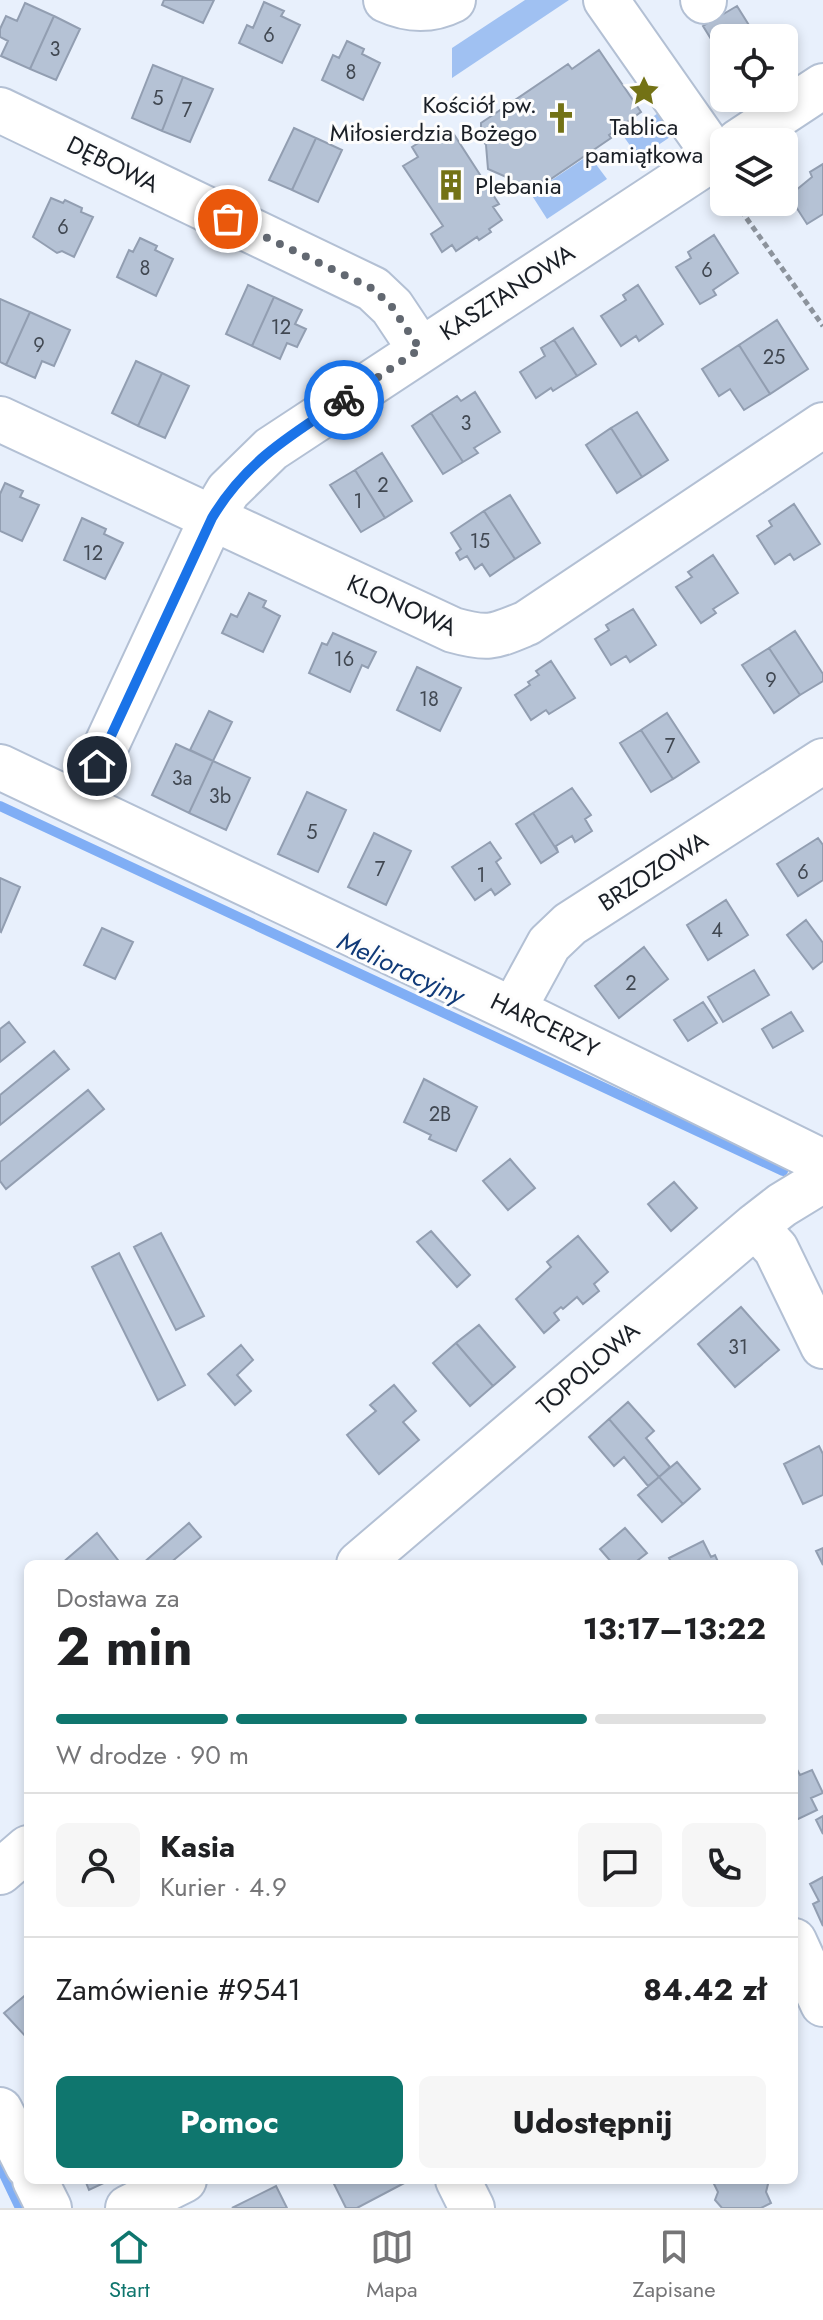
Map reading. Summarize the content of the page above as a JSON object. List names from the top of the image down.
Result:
{
  "streets": {
    "street": [
      "DĘBOWA",
      "KASZTANOWA",
      "KLONOWA",
      "BRZOZOWA",
      "HARCERZY",
      "TOPOLOWA"
    ]
  },
  "crossings": [
    ["DĘBOWA", "KASZTANOWA"],
    ["KASZTANOWA", "KLONOWA"],
    ["KASZTANOWA", "HARCERZY"],
    ["BRZOZOWA", "HARCERZY"],
    ["HARCERZY", "TOPOLOWA"]
  ],
  "water": ["Melioracyjny"],
  "places": {
    "place": ["Tablica pamiątkowa"],
    "church": ["Kościół pw. Miłosierdzia Bożego"],
    "building": ["Plebania"]
  },
  "house_numbers": [
    "6",
    "3",
    "8",
    "5",
    "7",
    "6",
    "8",
    "6",
    "12",
    "9",
    "25",
    "3",
    "2",
    "1",
    "15",
    "12",
    "16",
    "9",
    "18",
    "7",
    "3a",
    "3b",
    "5",
    "7",
    "6",
    "1",
    "4",
    "2",
    "2B",
    "31"
  ],
  "page": {
    "heading": ["2 min", "Dostawa za", "13:17–13:22"],
    "panel": [
      "Kasia",
      "Kurier · 4.9",
      "Zamówienie #9541",
      "84.42 zł"
    ],
    "bar": "W drodze · 90 m",
    "buttons": ["Pomoc", "Udostępnij"],
    "tabs": ["Start", "Mapa", "Zapisane"]
  }
}
